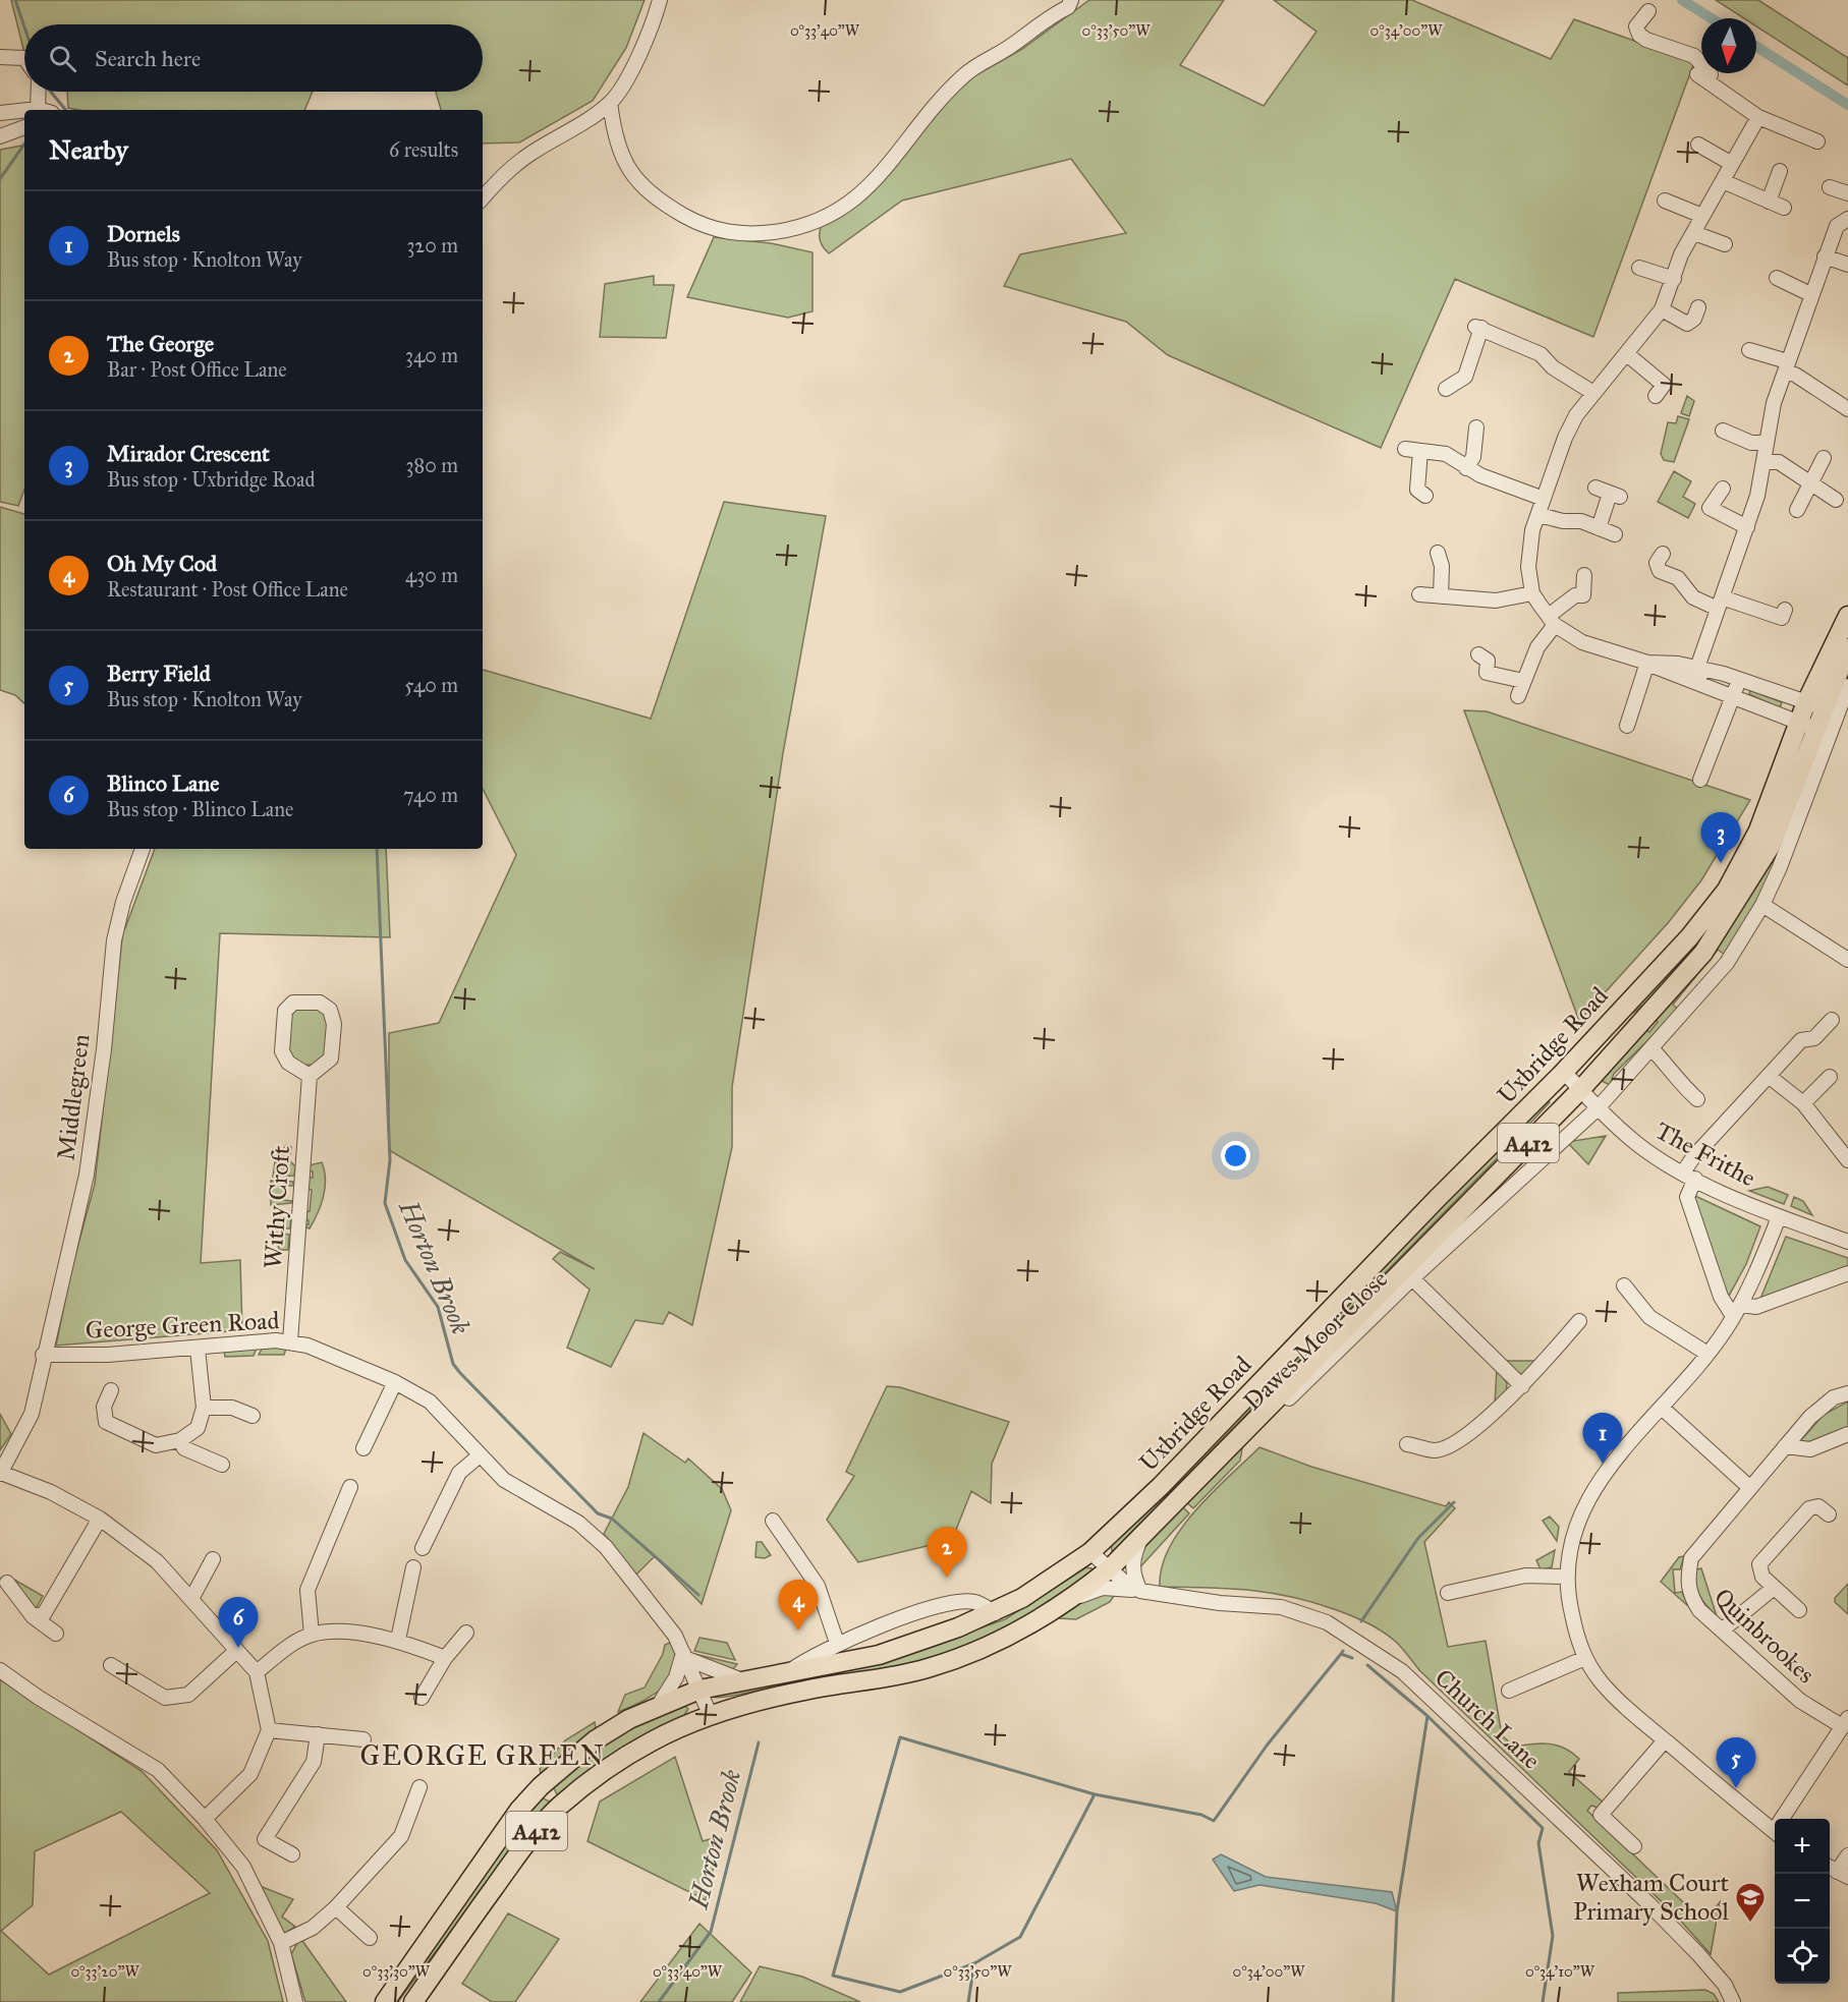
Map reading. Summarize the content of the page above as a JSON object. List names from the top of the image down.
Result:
{
  "streets": {
    "main road": ["Uxbridge Road", "A412"],
    "street": [
      "Middlegreen",
      "The Frithe",
      "Withy Croft",
      "George Green Road",
      "Dawes Moor Close",
      "Quinbrookes",
      "Church Lane"
    ]
  },
  "crossings": [
    ["Uxbridge Road", "The Frithe"],
    ["Uxbridge Road", "George Green Road"],
    ["Uxbridge Road", "Church Lane"],
    ["Middlegreen", "George Green Road"],
    ["The Frithe", "Dawes Moor Close"],
    ["Withy Croft", "George Green Road"]
  ],
  "districts": ["GEORGE GREEN"],
  "water": ["Horton Brook"],
  "places": {
    "school or university": ["Wexham Court Primary School"]
  },
  "north": "bottom",
  "page": {
    "search": "Search here",
    "heading": ["Nearby", "6 results"],
    "list": [
      {
        "mark": "1",
        "name": "Dornels",
        "note": "Bus stop · Knolton Way",
        "value": "320 m"
      },
      {
        "mark": "2",
        "name": "The George",
        "note": "Bar · Post Office Lane",
        "value": "340 m"
      },
      {
        "mark": "3",
        "name": "Mirador Crescent",
        "note": "Bus stop · Uxbridge Road",
        "value": "380 m"
      },
      {
        "mark": "4",
        "name": "Oh My Cod",
        "note": "Restaurant · Post Office Lane",
        "value": "430 m"
      },
      {
        "mark": "5",
        "name": "Berry Field",
        "note": "Bus stop · Knolton Way",
        "value": "540 m"
      },
      {
        "mark": "6",
        "name": "Blinco Lane",
        "note": "Bus stop · Blinco Lane",
        "value": "740 m"
      }
    ],
    "pins": [
      "3",
      "1",
      "2",
      "4",
      "6",
      "5"
    ],
    "map_buttons": ["+", "−"]
  },
  "coordinates": [
    "0°33'40\"W",
    "0°33'50\"W",
    "0°34'00\"W",
    "0°33'20\"W",
    "0°33'30\"W",
    "0°34'10\"W"
  ]
}
